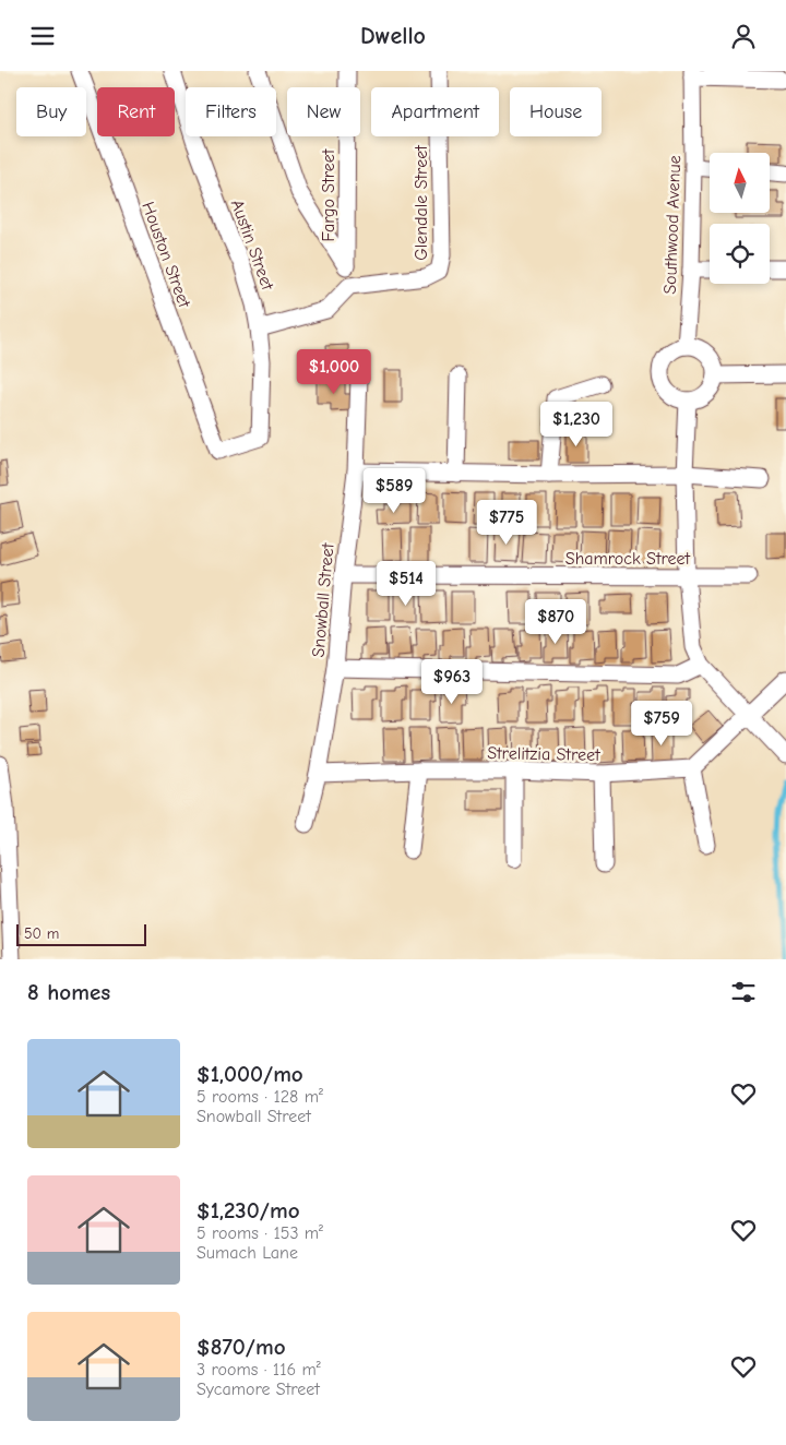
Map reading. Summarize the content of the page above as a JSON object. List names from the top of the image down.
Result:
{
  "streets": {
    "street": [
      "Fargo Street",
      "Glendale Street",
      "Southwood Avenue",
      "Austin Street",
      "Houston Street",
      "Shamrock Street",
      "Snowball Street",
      "Strelitzia Street"
    ]
  },
  "crossings": [
    ["Fargo Street", "Glendale Street"],
    ["Austin Street", "Houston Street"],
    ["Shamrock Street", "Snowball Street"],
    ["Snowball Street", "Strelitzia Street"]
  ],
  "scale_bar": "50 m",
  "north": "top",
  "page": {
    "header": "Dwello",
    "chip": [
      "Buy",
      "Rent",
      "Filters",
      "New",
      "Apartment",
      "House"
    ],
    "price": [
      "$1,000",
      "$1,230",
      "$589",
      "$775",
      "$514",
      "$870",
      "$963",
      "$759"
    ],
    "scale": "50 m",
    "heading": "8 homes",
    "list": [
      {
        "name": "$1,000/mo",
        "note": "5 rooms · 128 m² · Snowball Street"
      },
      {
        "name": "$1,230/mo",
        "note": "5 rooms · 153 m² · Sumach Lane"
      },
      {
        "name": "$870/mo",
        "note": "3 rooms · 116 m² · Sycamore Street"
      }
    ]
  }
}
